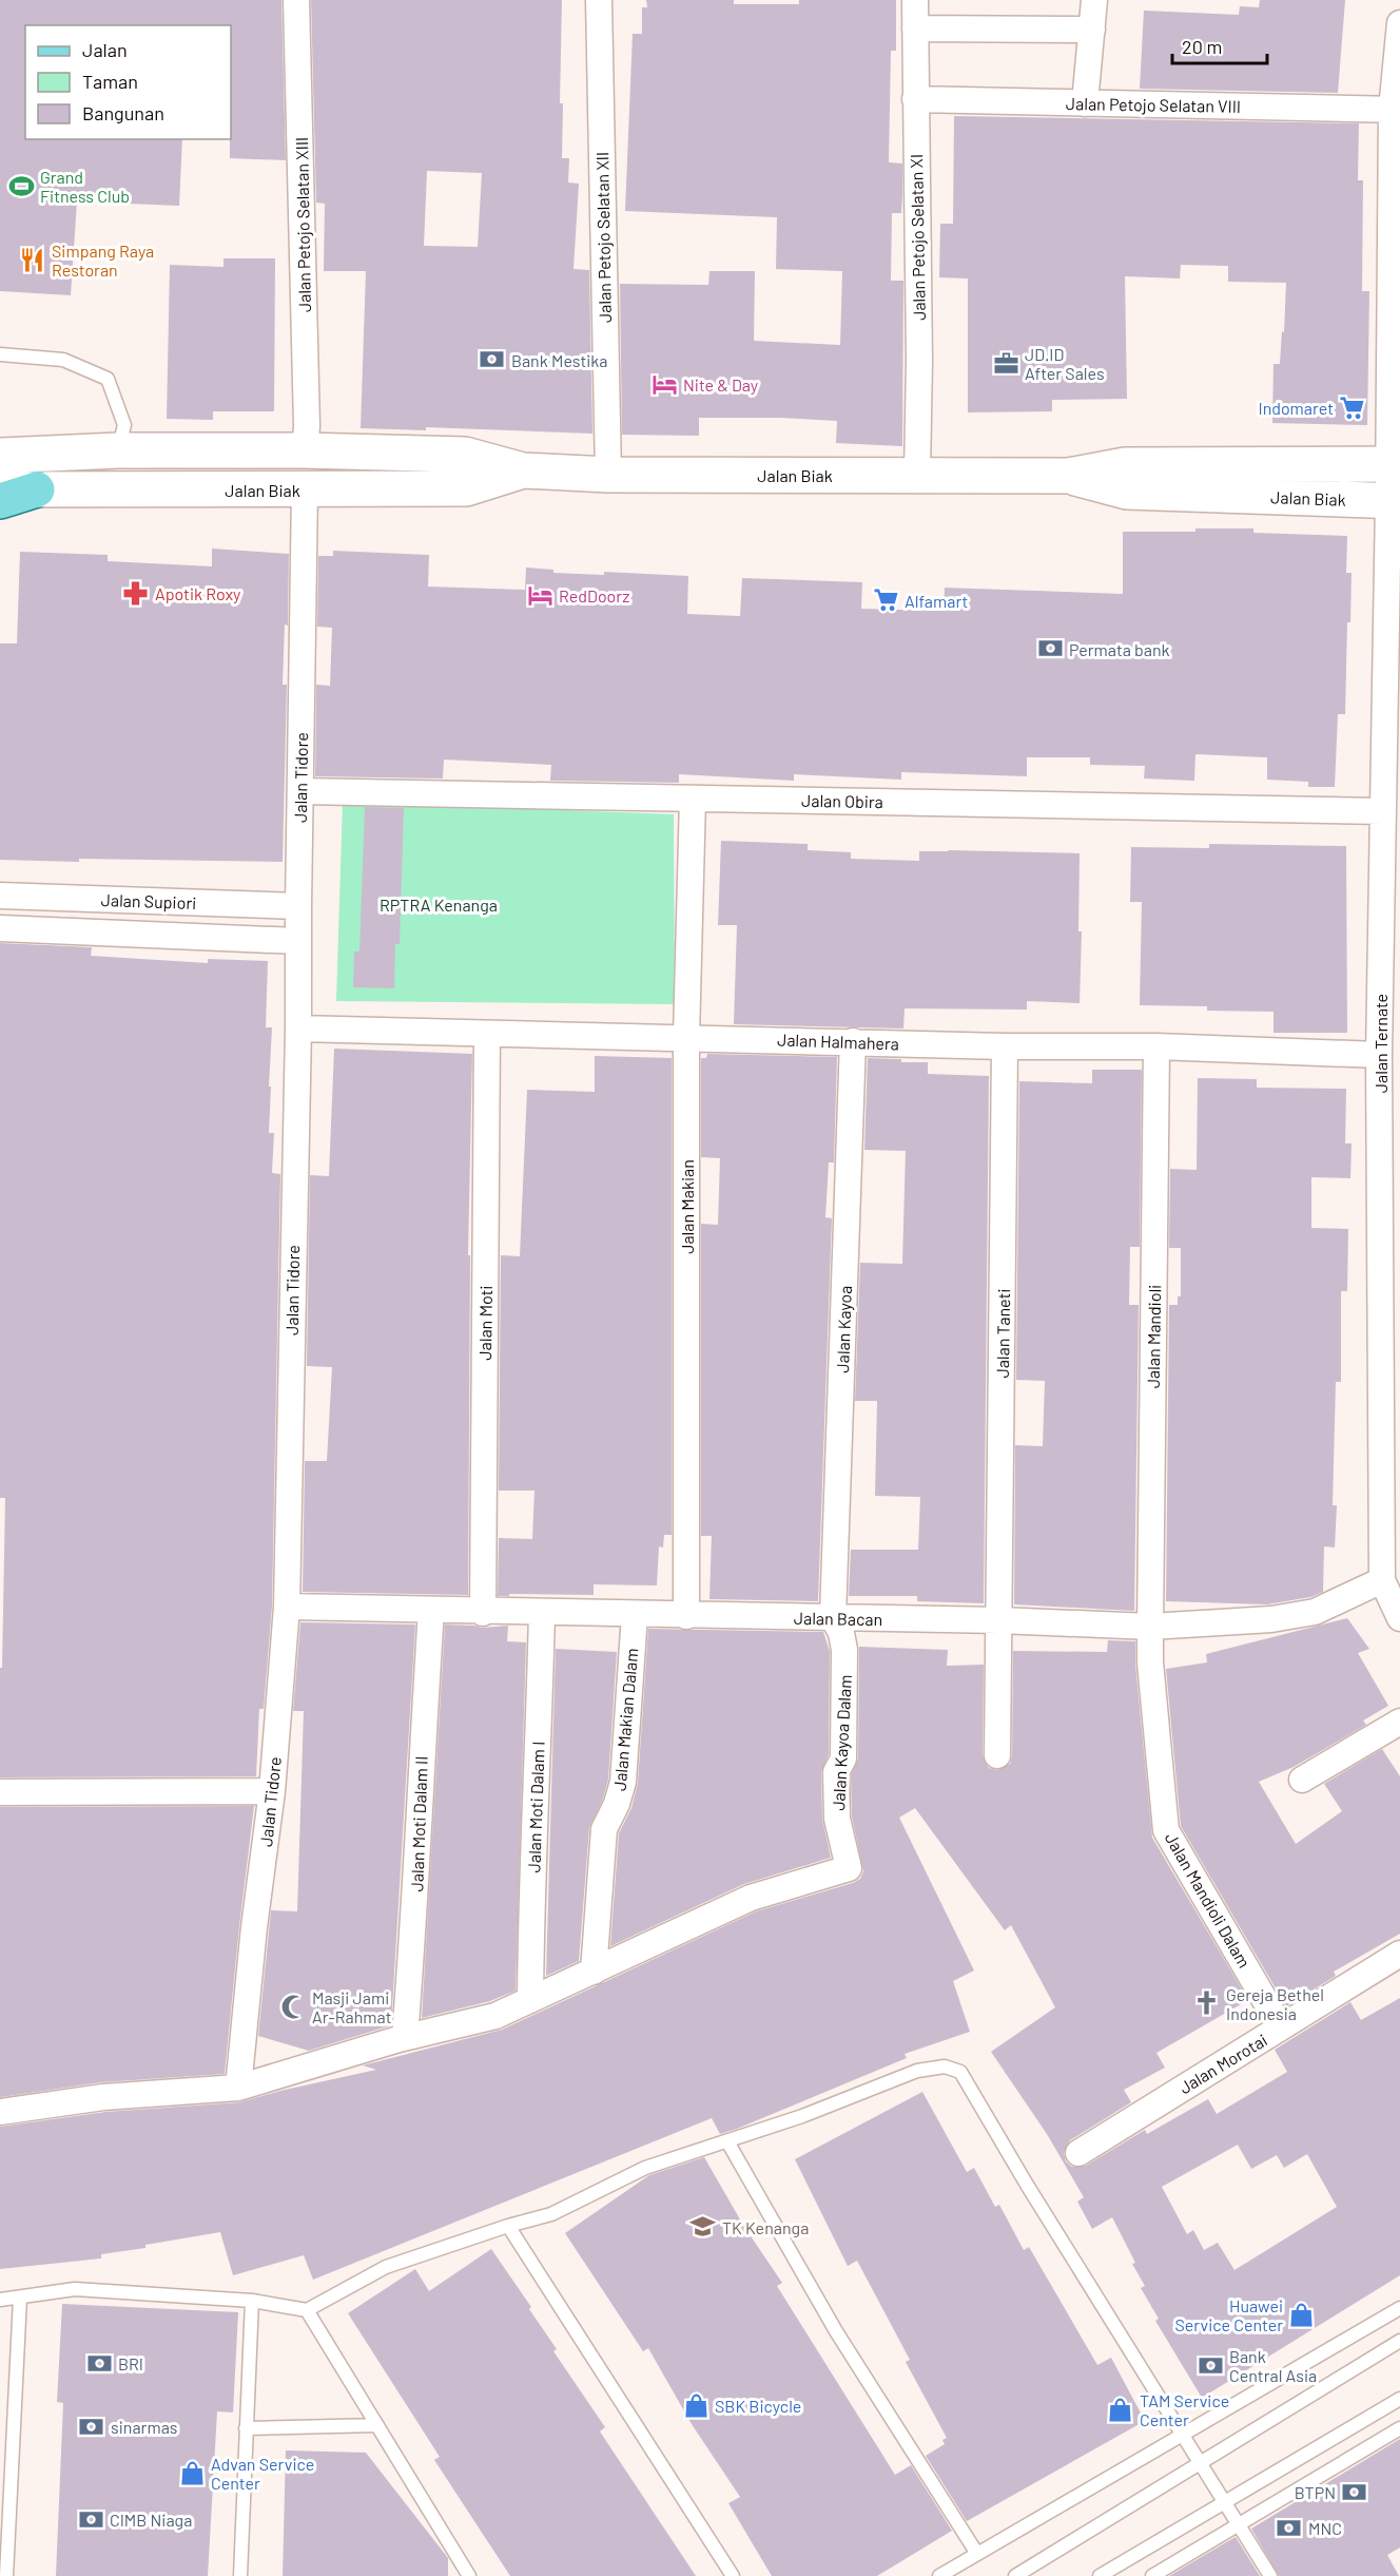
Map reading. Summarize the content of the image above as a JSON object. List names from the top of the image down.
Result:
{
  "streets": {
    "main road": ["Jalan Biak"],
    "street": [
      "Jalan Petojo Selatan VIII",
      "Jalan Petojo Selatan XIII",
      "Jalan Petojo Selatan XII",
      "Jalan Petojo Selatan XI",
      "Jalan Tidore",
      "Jalan Obira",
      "Jalan Supiori",
      "Jalan Halmahera",
      "Jalan Ternate",
      "Jalan Makian",
      "Jalan Moti",
      "Jalan Kayoa",
      "Jalan Taneti",
      "Jalan Mandioli",
      "Jalan Bacan",
      "Jalan Makian Dalam",
      "Jalan Kayoa Dalam",
      "Jalan Moti Dalam I",
      "Jalan Moti Dalam II",
      "Jalan Mandioli Dalam",
      "Jalan Morotai"
    ]
  },
  "crossings": [
    ["Jalan Petojo Selatan VIII", "Jalan Petojo Selatan XI"],
    ["Jalan Petojo Selatan VIII", "Jalan Ternate"],
    ["Jalan Petojo Selatan XIII", "Jalan Biak"],
    ["Jalan Petojo Selatan XII", "Jalan Biak"],
    ["Jalan Petojo Selatan XI", "Jalan Biak"],
    ["Jalan Biak", "Jalan Tidore"],
    ["Jalan Biak", "Jalan Ternate"],
    ["Jalan Tidore", "Jalan Obira"],
    ["Jalan Tidore", "Jalan Supiori"],
    ["Jalan Tidore", "Jalan Halmahera"],
    ["Jalan Tidore", "Jalan Bacan"],
    ["Jalan Obira", "Jalan Ternate"],
    ["Jalan Obira", "Jalan Makian"],
    ["Jalan Halmahera", "Jalan Ternate"],
    ["Jalan Halmahera", "Jalan Makian"],
    ["Jalan Halmahera", "Jalan Moti"],
    ["Jalan Halmahera", "Jalan Kayoa"],
    ["Jalan Halmahera", "Jalan Taneti"],
    ["Jalan Halmahera", "Jalan Mandioli"],
    ["Jalan Ternate", "Jalan Bacan"],
    ["Jalan Makian", "Jalan Bacan"],
    ["Jalan Moti", "Jalan Bacan"],
    ["Jalan Kayoa", "Jalan Bacan"],
    ["Jalan Kayoa", "Jalan Kayoa Dalam"],
    ["Jalan Taneti", "Jalan Bacan"],
    ["Jalan Mandioli", "Jalan Bacan"],
    ["Jalan Mandioli", "Jalan Mandioli Dalam"],
    ["Jalan Bacan", "Jalan Makian Dalam"],
    ["Jalan Bacan", "Jalan Kayoa Dalam"],
    ["Jalan Bacan", "Jalan Moti Dalam I"],
    ["Jalan Bacan", "Jalan Moti Dalam II"],
    ["Jalan Bacan", "Jalan Mandioli Dalam"],
    ["Jalan Makian Dalam", "Jalan Kayoa Dalam"]
  ],
  "parks": ["RPTRA Kenanga"],
  "places": {
    "sports": ["Grand Fitness Club"],
    "restaurant": ["Simpang Raya Restoran"],
    "bank": [
      "Bank Mestika",
      "Permata bank",
      "BRI",
      "Bank Central Asia",
      "sinarmas",
      "BTPN",
      "CIMB Niaga",
      "MNC"
    ],
    "office": ["JD.ID After Sales"],
    "hotel": ["Nite & Day", "RedDoorz"],
    "supermarket": ["Indomaret", "Alfamart"],
    "pharmacy": ["Apotik Roxy"],
    "church": ["Gereja Bethel Indonesia"],
    "mosque": ["Masji Jami Ar-Rahmat"],
    "school or university": ["TK Kenanga"],
    "shop": [
      "Huawei Service Center",
      "SBK Bicycle",
      "TAM Service Center",
      "Advan Service Center"
    ]
  },
  "legend": ["Jalan", "Taman", "Bangunan"],
  "scale_bar": "20 m"
}
